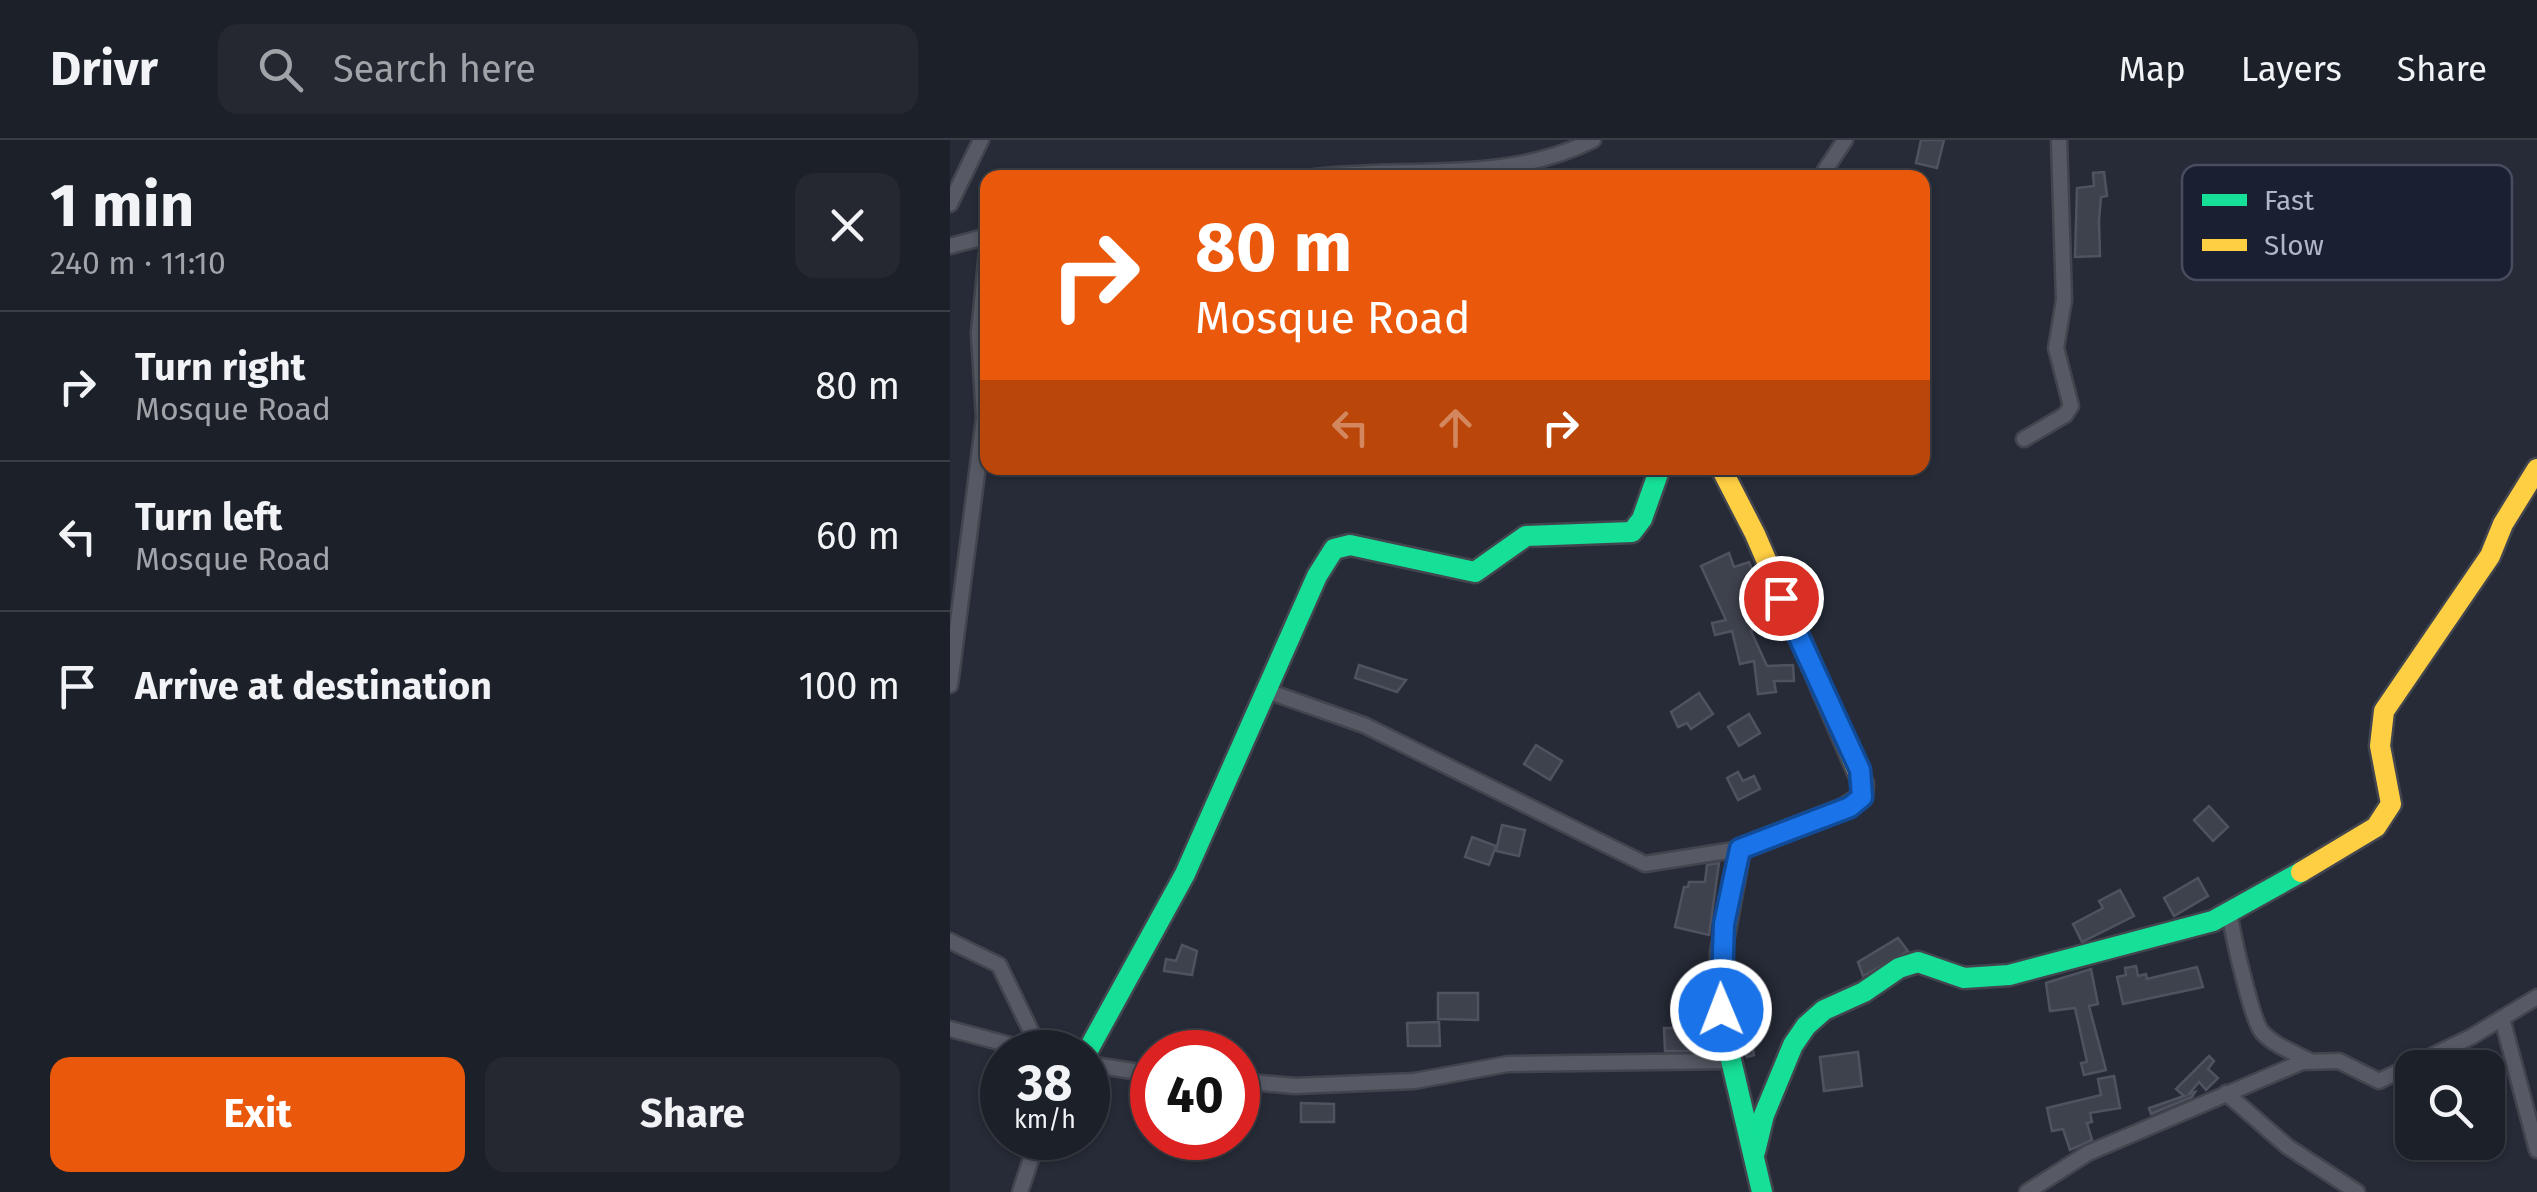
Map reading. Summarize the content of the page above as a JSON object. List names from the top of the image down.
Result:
{
  "legend": ["Fast", "Slow"],
  "page": {
    "header": "Drivr",
    "search": "Search here",
    "nav": ["Map", "Layers", "Share"],
    "heading": ["1 min", "240 m · 11:10"],
    "turn": ["80 m", "Mosque Road"],
    "list": [
      {
        "name": "Turn right",
        "note": "Mosque Road",
        "value": "80 m"
      },
      {
        "name": "Turn left",
        "note": "Mosque Road",
        "value": "60 m"
      },
      {
        "name": "Arrive at destination",
        "value": "100 m"
      }
    ],
    "speed": "38 km/h",
    "limit": "40",
    "buttons": ["Exit", "Share"]
  }
}
